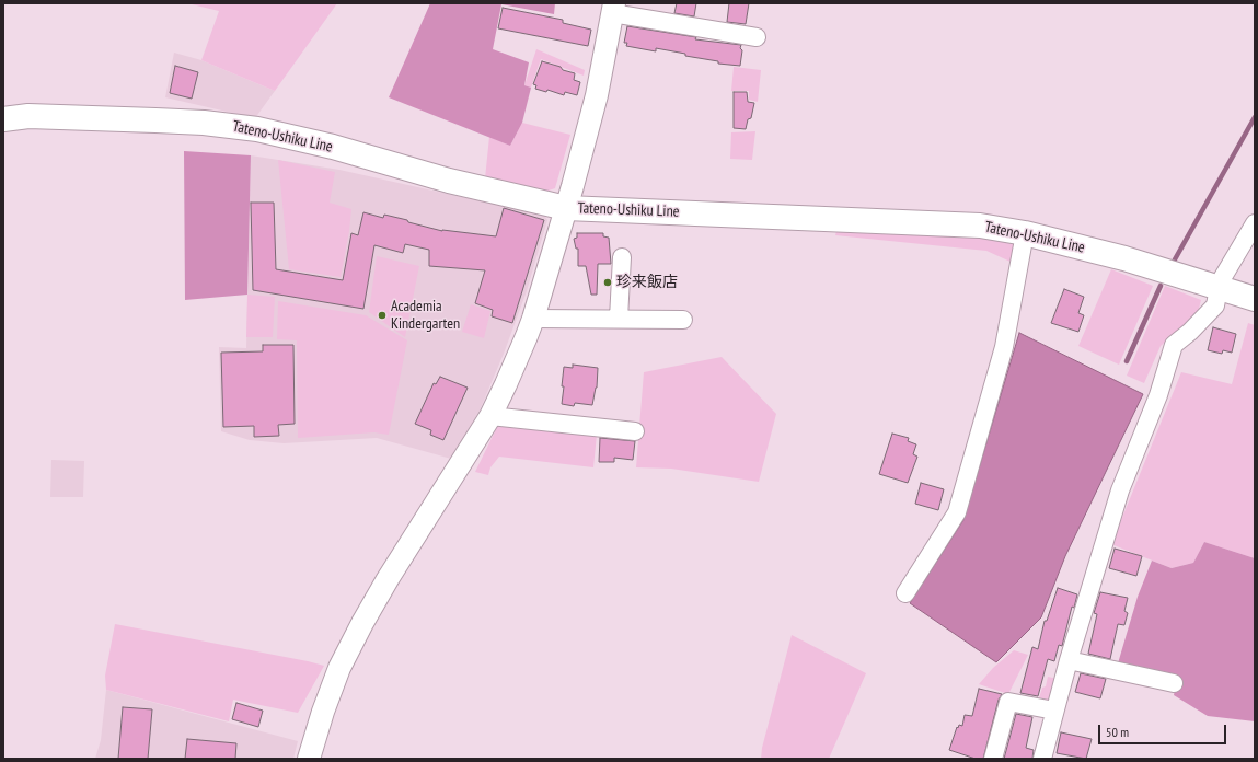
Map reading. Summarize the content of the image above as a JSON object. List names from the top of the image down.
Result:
{
  "streets": {
    "main road": ["Tateno-Ushiku Line"]
  },
  "places": ["珍来飯店", "Academia Kindergarten"],
  "scale_bar": "50 m"
}
